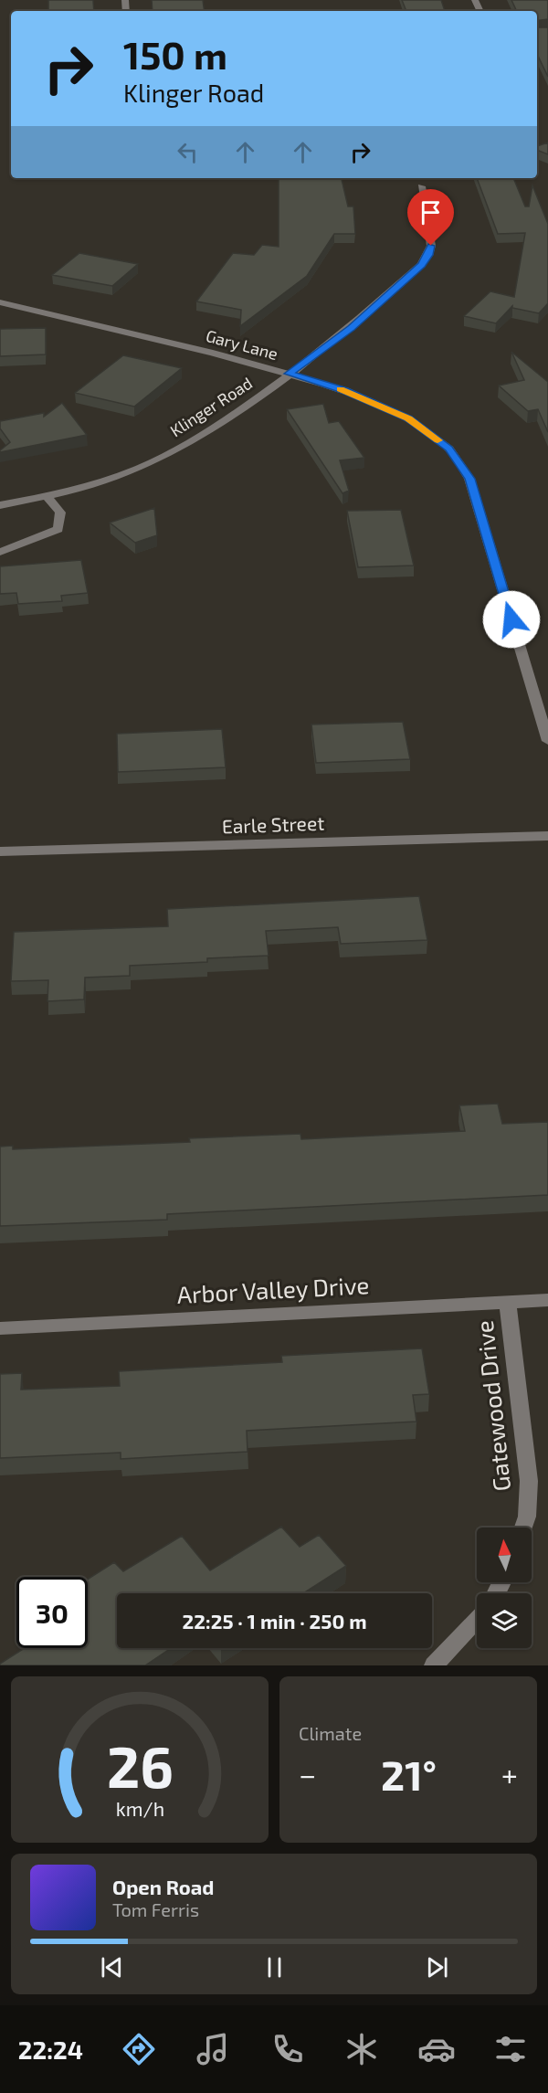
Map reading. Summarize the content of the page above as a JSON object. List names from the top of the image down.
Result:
{
  "streets": {
    "street": [
      "Gary Lane",
      "Klinger Road",
      "Earle Street",
      "Arbor Valley Drive",
      "Gatewood Drive"
    ]
  },
  "crossings": [
    ["Gary Lane", "Klinger Road"],
    ["Arbor Valley Drive", "Gatewood Drive"]
  ],
  "north": "top",
  "page": {
    "turn": ["150 m", "Klinger Road"],
    "limit": "30",
    "trip": "22:25 · 1 min · 250 m",
    "tile": "Climate",
    "heat": ["−", "21°", "+"],
    "song": ["Open Road", "Tom Ferris"],
    "tabs": "22:24",
    "gauge": ["26", "km/h"]
  }
}
